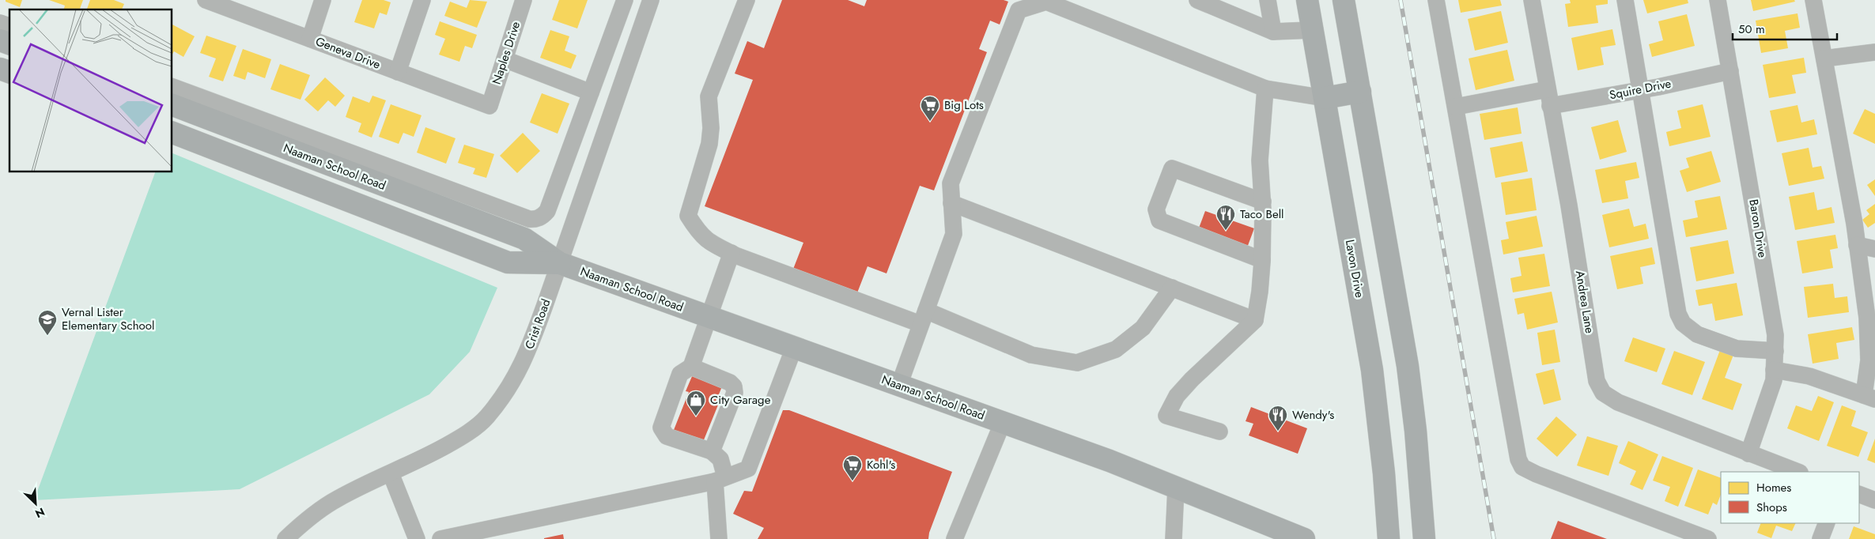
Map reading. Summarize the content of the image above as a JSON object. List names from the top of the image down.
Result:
{
  "streets": {
    "main road": ["Naaman School Road", "Lavon Drive"],
    "street": [
      "Geneva Drive",
      "Naples Drive",
      "Squire Drive",
      "Baron Drive",
      "Andrea Lane",
      "Crist Road"
    ]
  },
  "crossings": [
    ["Geneva Drive", "Naples Drive"],
    ["Squire Drive", "Baron Drive"],
    ["Squire Drive", "Andrea Lane"],
    ["Naaman School Road", "Crist Road"],
    ["Baron Drive", "Andrea Lane"]
  ],
  "places": {
    "supermarket": ["Big Lots", "Kohl's"],
    "restaurant": ["Taco Bell", "Wendy's"],
    "school or university": ["Vernal Lister Elementary School"],
    "shop": ["City Garage"]
  },
  "legend": ["Homes", "Shops"],
  "scale_bar": "50 m",
  "north": "bottom right"
}
